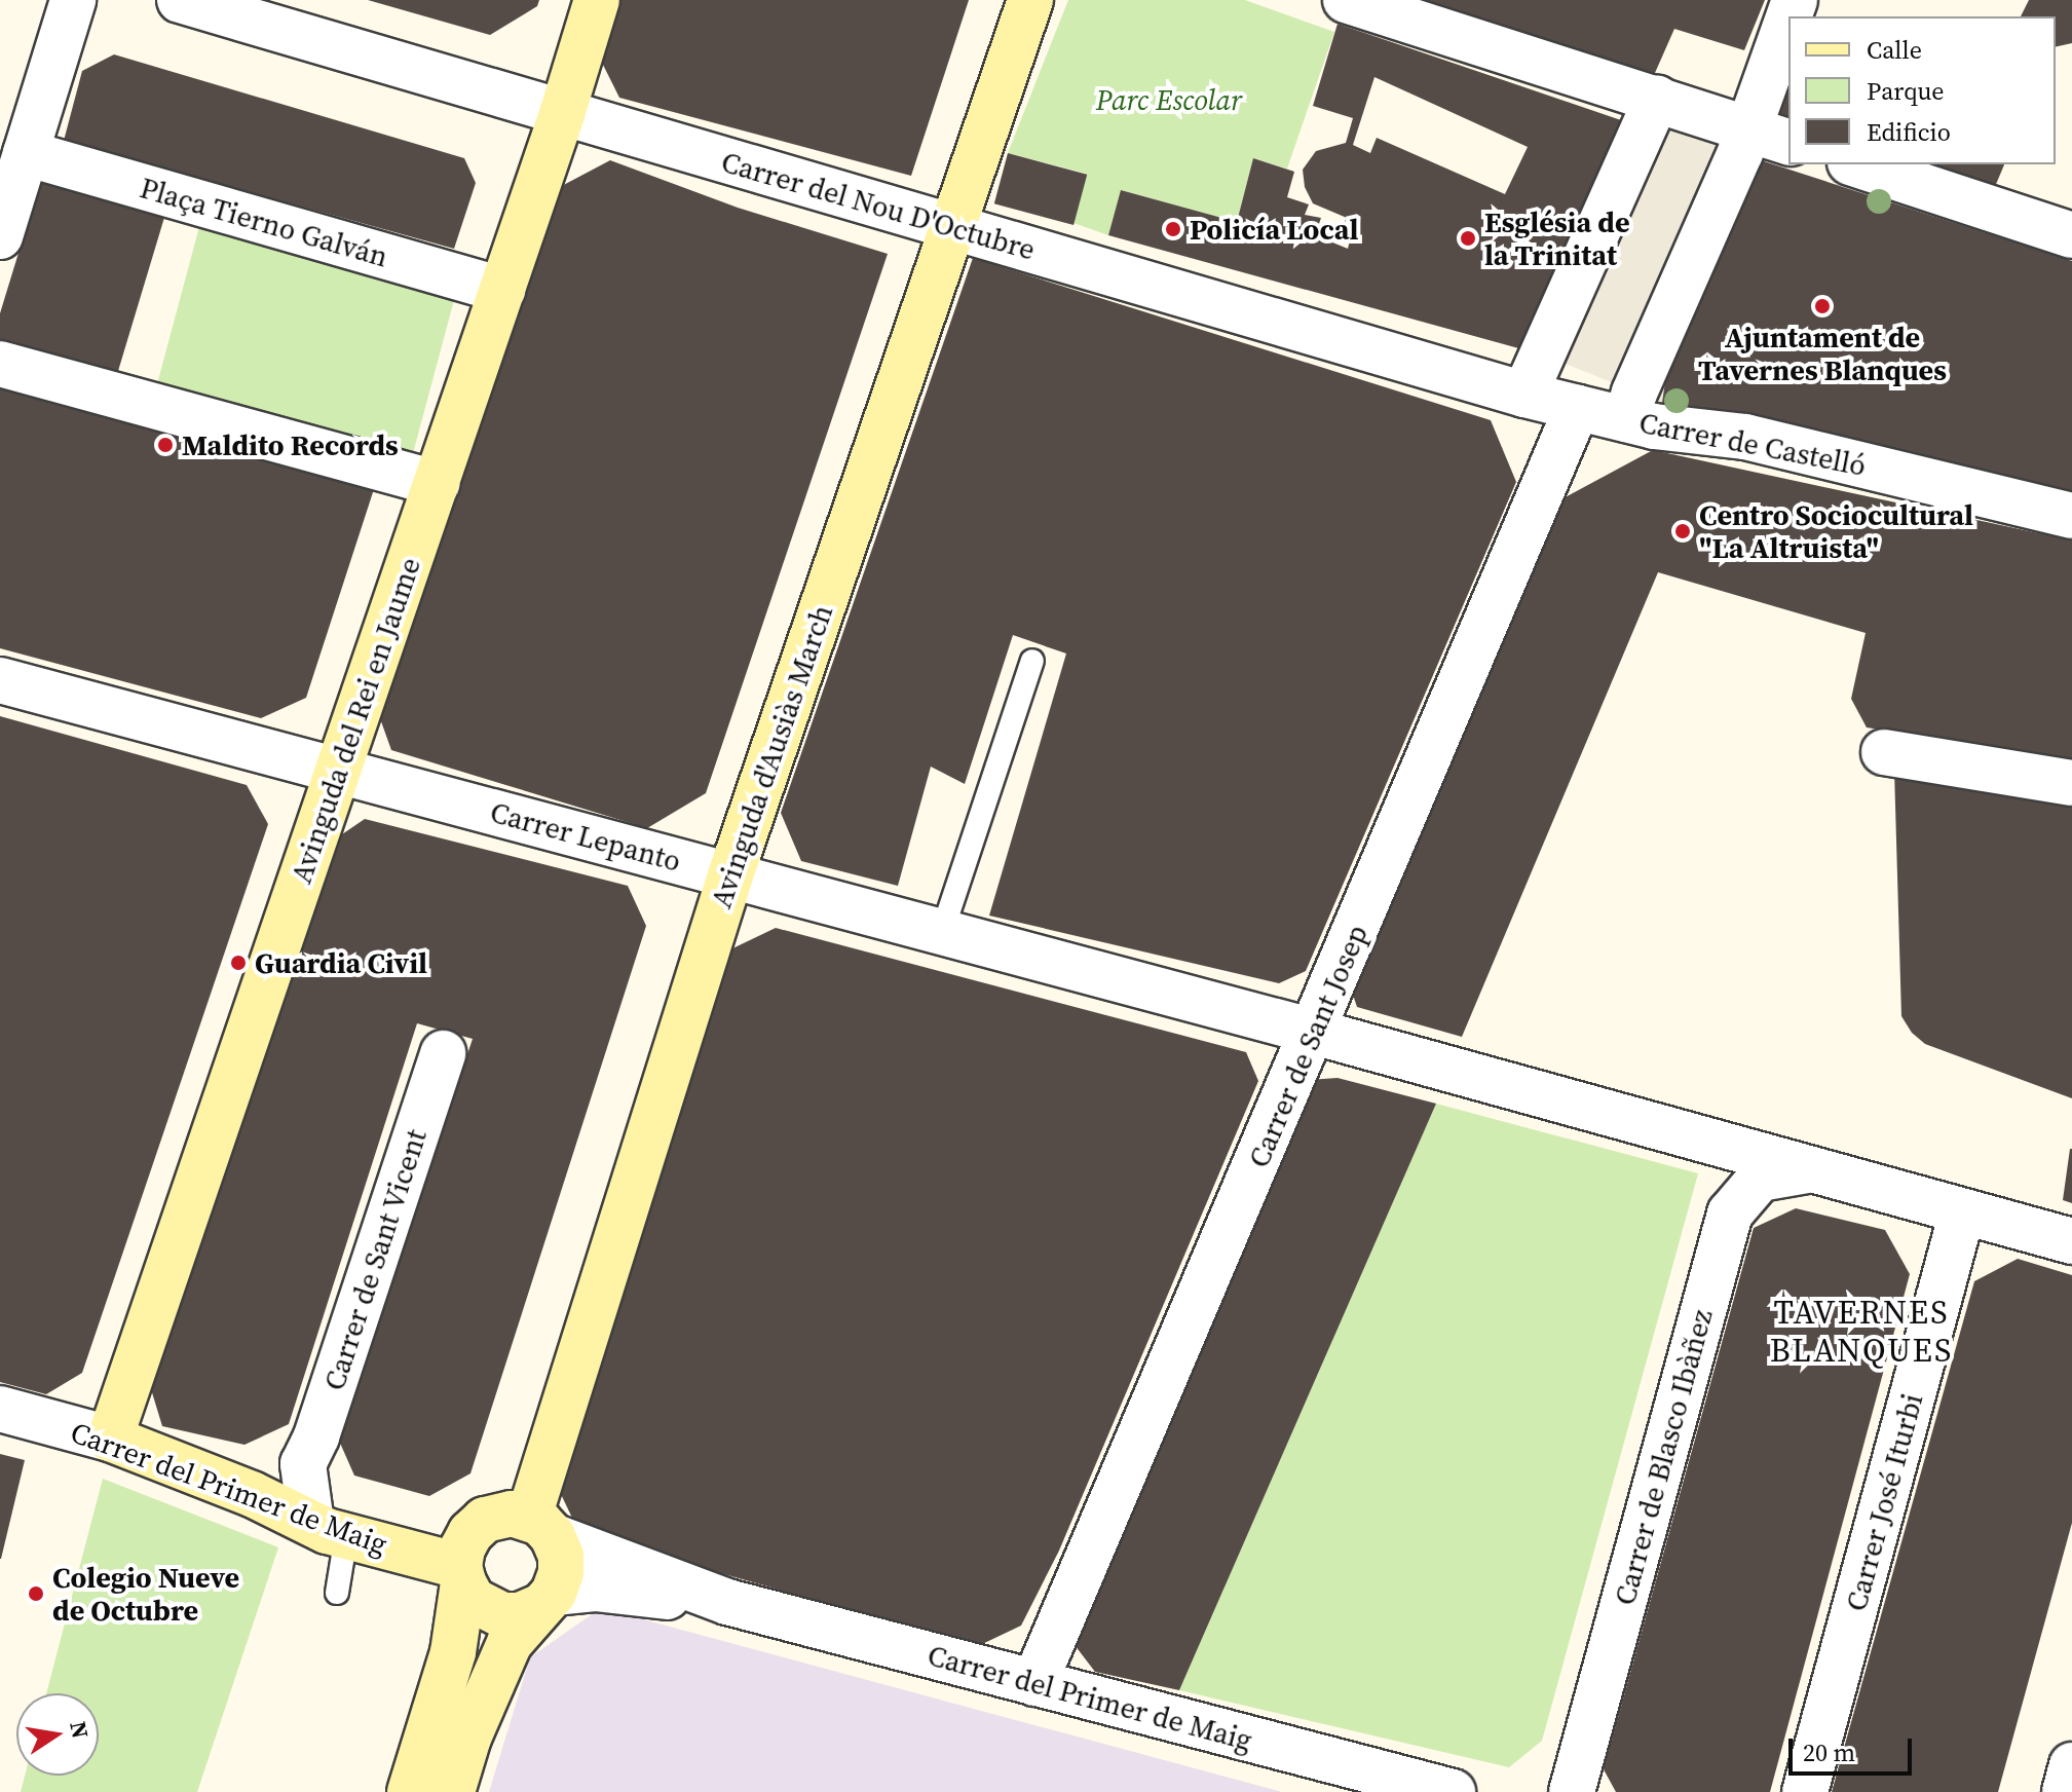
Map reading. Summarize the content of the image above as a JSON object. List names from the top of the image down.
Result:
{
  "streets": {
    "street": [
      "Carrer del Nou D'Octubre",
      "Plaça Tierno Galván",
      "Carrer de Castelló",
      "Avinguda del Rei en Jaume",
      "Avinguda d'Ausiàs March",
      "Carrer Lepanto",
      "Carrer de Sant Josep",
      "Carrer de Sant Vicent",
      "Carrer de Blasco Ibàñez",
      "Carrer del Primer de Maig",
      "Carrer José Iturbi"
    ]
  },
  "crossings": [
    ["Carrer del Nou D'Octubre", "Carrer de Castelló"],
    ["Carrer del Nou D'Octubre", "Avinguda del Rei en Jaume"],
    ["Carrer del Nou D'Octubre", "Avinguda d'Ausiàs March"],
    ["Carrer del Nou D'Octubre", "Carrer de Sant Josep"],
    ["Plaça Tierno Galván", "Avinguda del Rei en Jaume"],
    ["Carrer de Castelló", "Carrer de Sant Josep"],
    ["Avinguda del Rei en Jaume", "Carrer Lepanto"],
    ["Avinguda del Rei en Jaume", "Carrer del Primer de Maig"],
    ["Avinguda d'Ausiàs March", "Carrer Lepanto"],
    ["Avinguda d'Ausiàs March", "Carrer del Primer de Maig"],
    ["Carrer Lepanto", "Carrer de Sant Josep"],
    ["Carrer Lepanto", "Carrer de Blasco Ibàñez"],
    ["Carrer Lepanto", "Carrer José Iturbi"],
    ["Carrer de Sant Josep", "Carrer del Primer de Maig"]
  ],
  "districts": ["TAVERNES BLANQUES"],
  "parks": ["Parc Escolar"],
  "places": [
    "Policía Local",
    "Església de la Trinitat",
    "Ajuntament de Tavernes Blanques",
    "Maldito Records",
    "Centro Sociocultural \"La Altruista\"",
    "Guardia Civil",
    "Colegio Nueve de Octubre"
  ],
  "legend": ["Calle", "Parque", "Edificio"],
  "scale_bar": "20 m",
  "north": "right"
}
